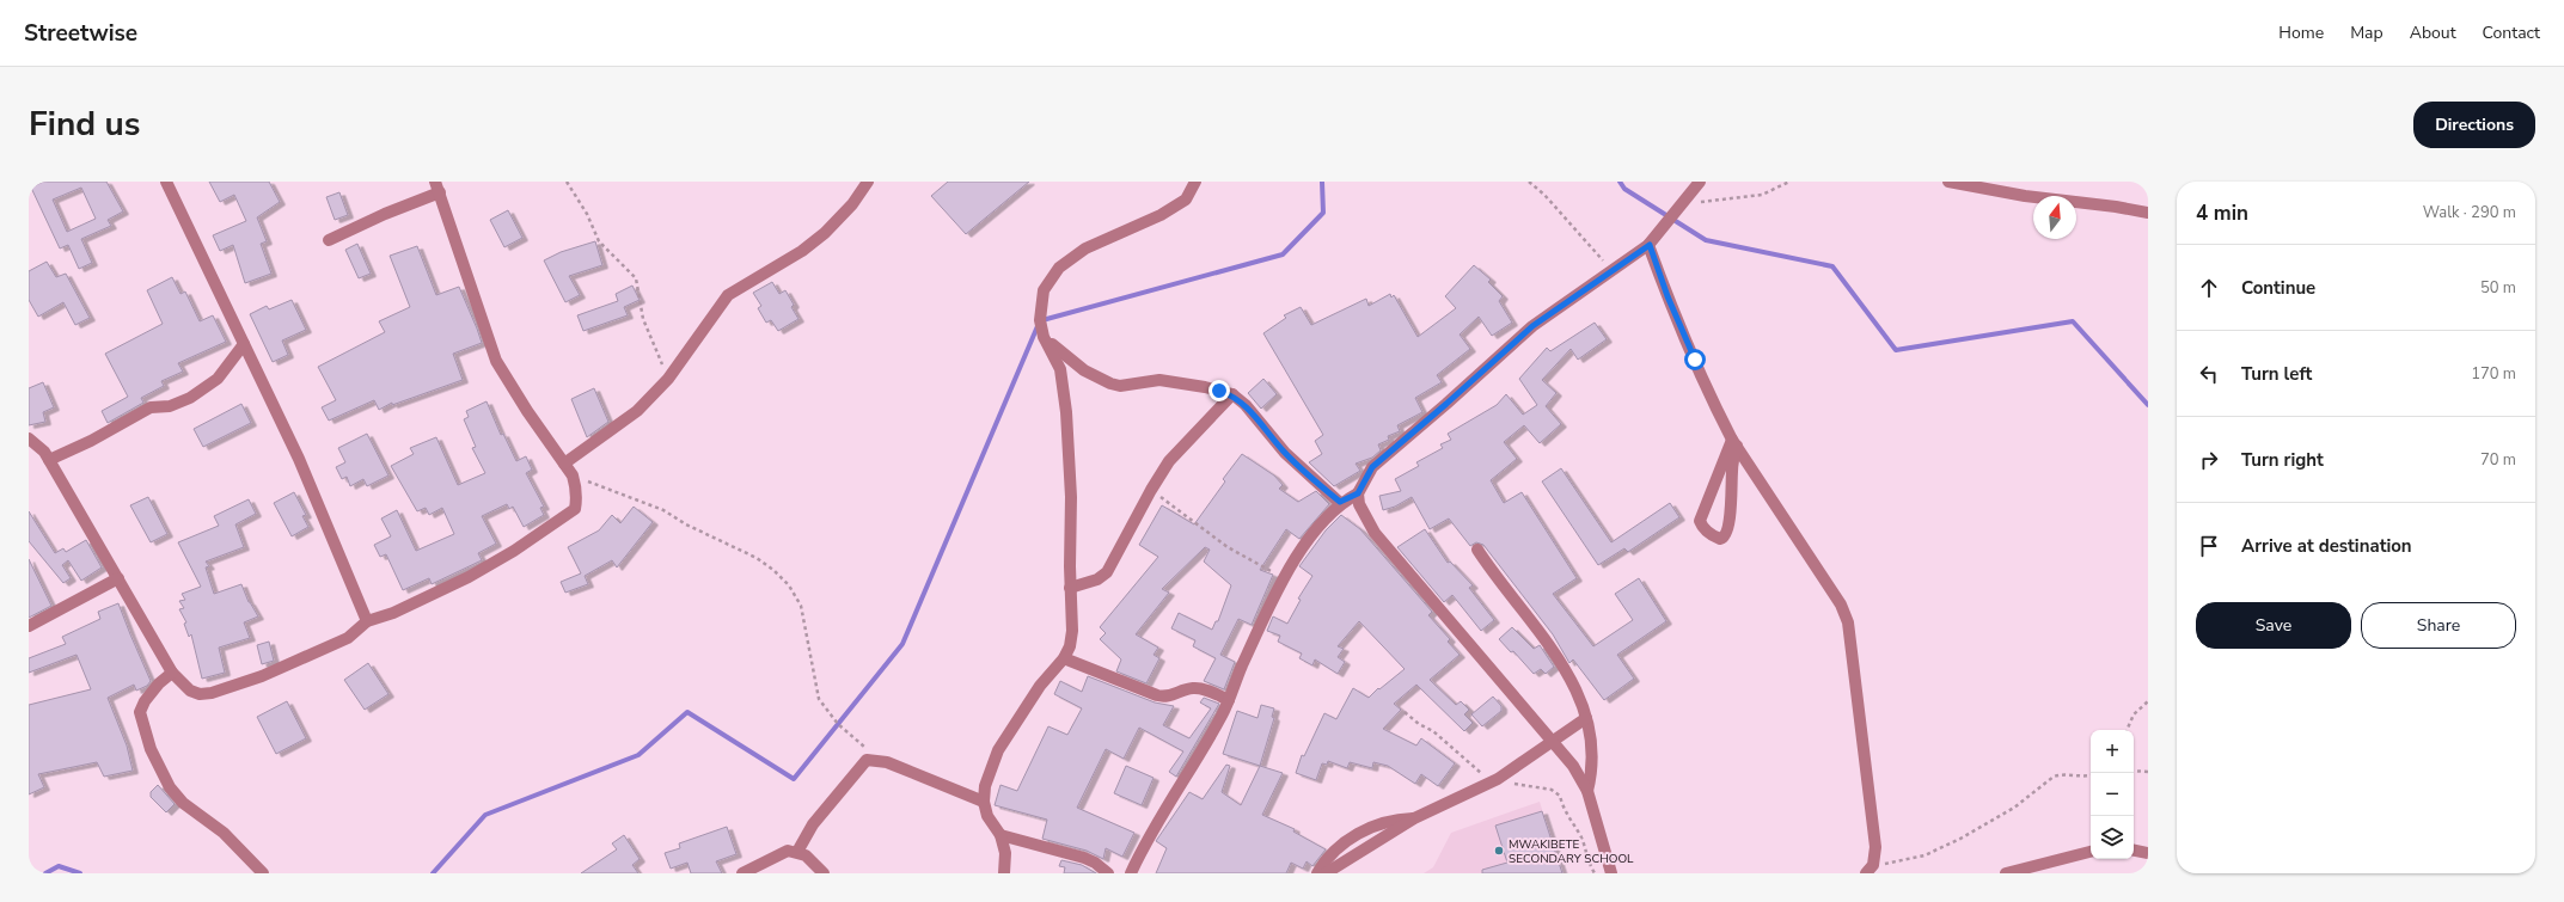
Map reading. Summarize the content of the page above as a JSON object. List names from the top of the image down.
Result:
{
  "places": ["MWAKIBETE SECONDARY SCHOOL"],
  "north": "top",
  "page": {
    "header": "Streetwise",
    "nav": [
      "Home",
      "Map",
      "About",
      "Contact"
    ],
    "title": "Find us",
    "buttons": [
      "Directions",
      ["Save", "Share"]
    ],
    "heading": ["4 min", "Walk · 290 m"],
    "list": [
      ["Continue", "50 m"],
      ["Turn left", "170 m"],
      ["Turn right", "70 m"],
      "Arrive at destination"
    ],
    "map_buttons": ["+", "−"]
  }
}
